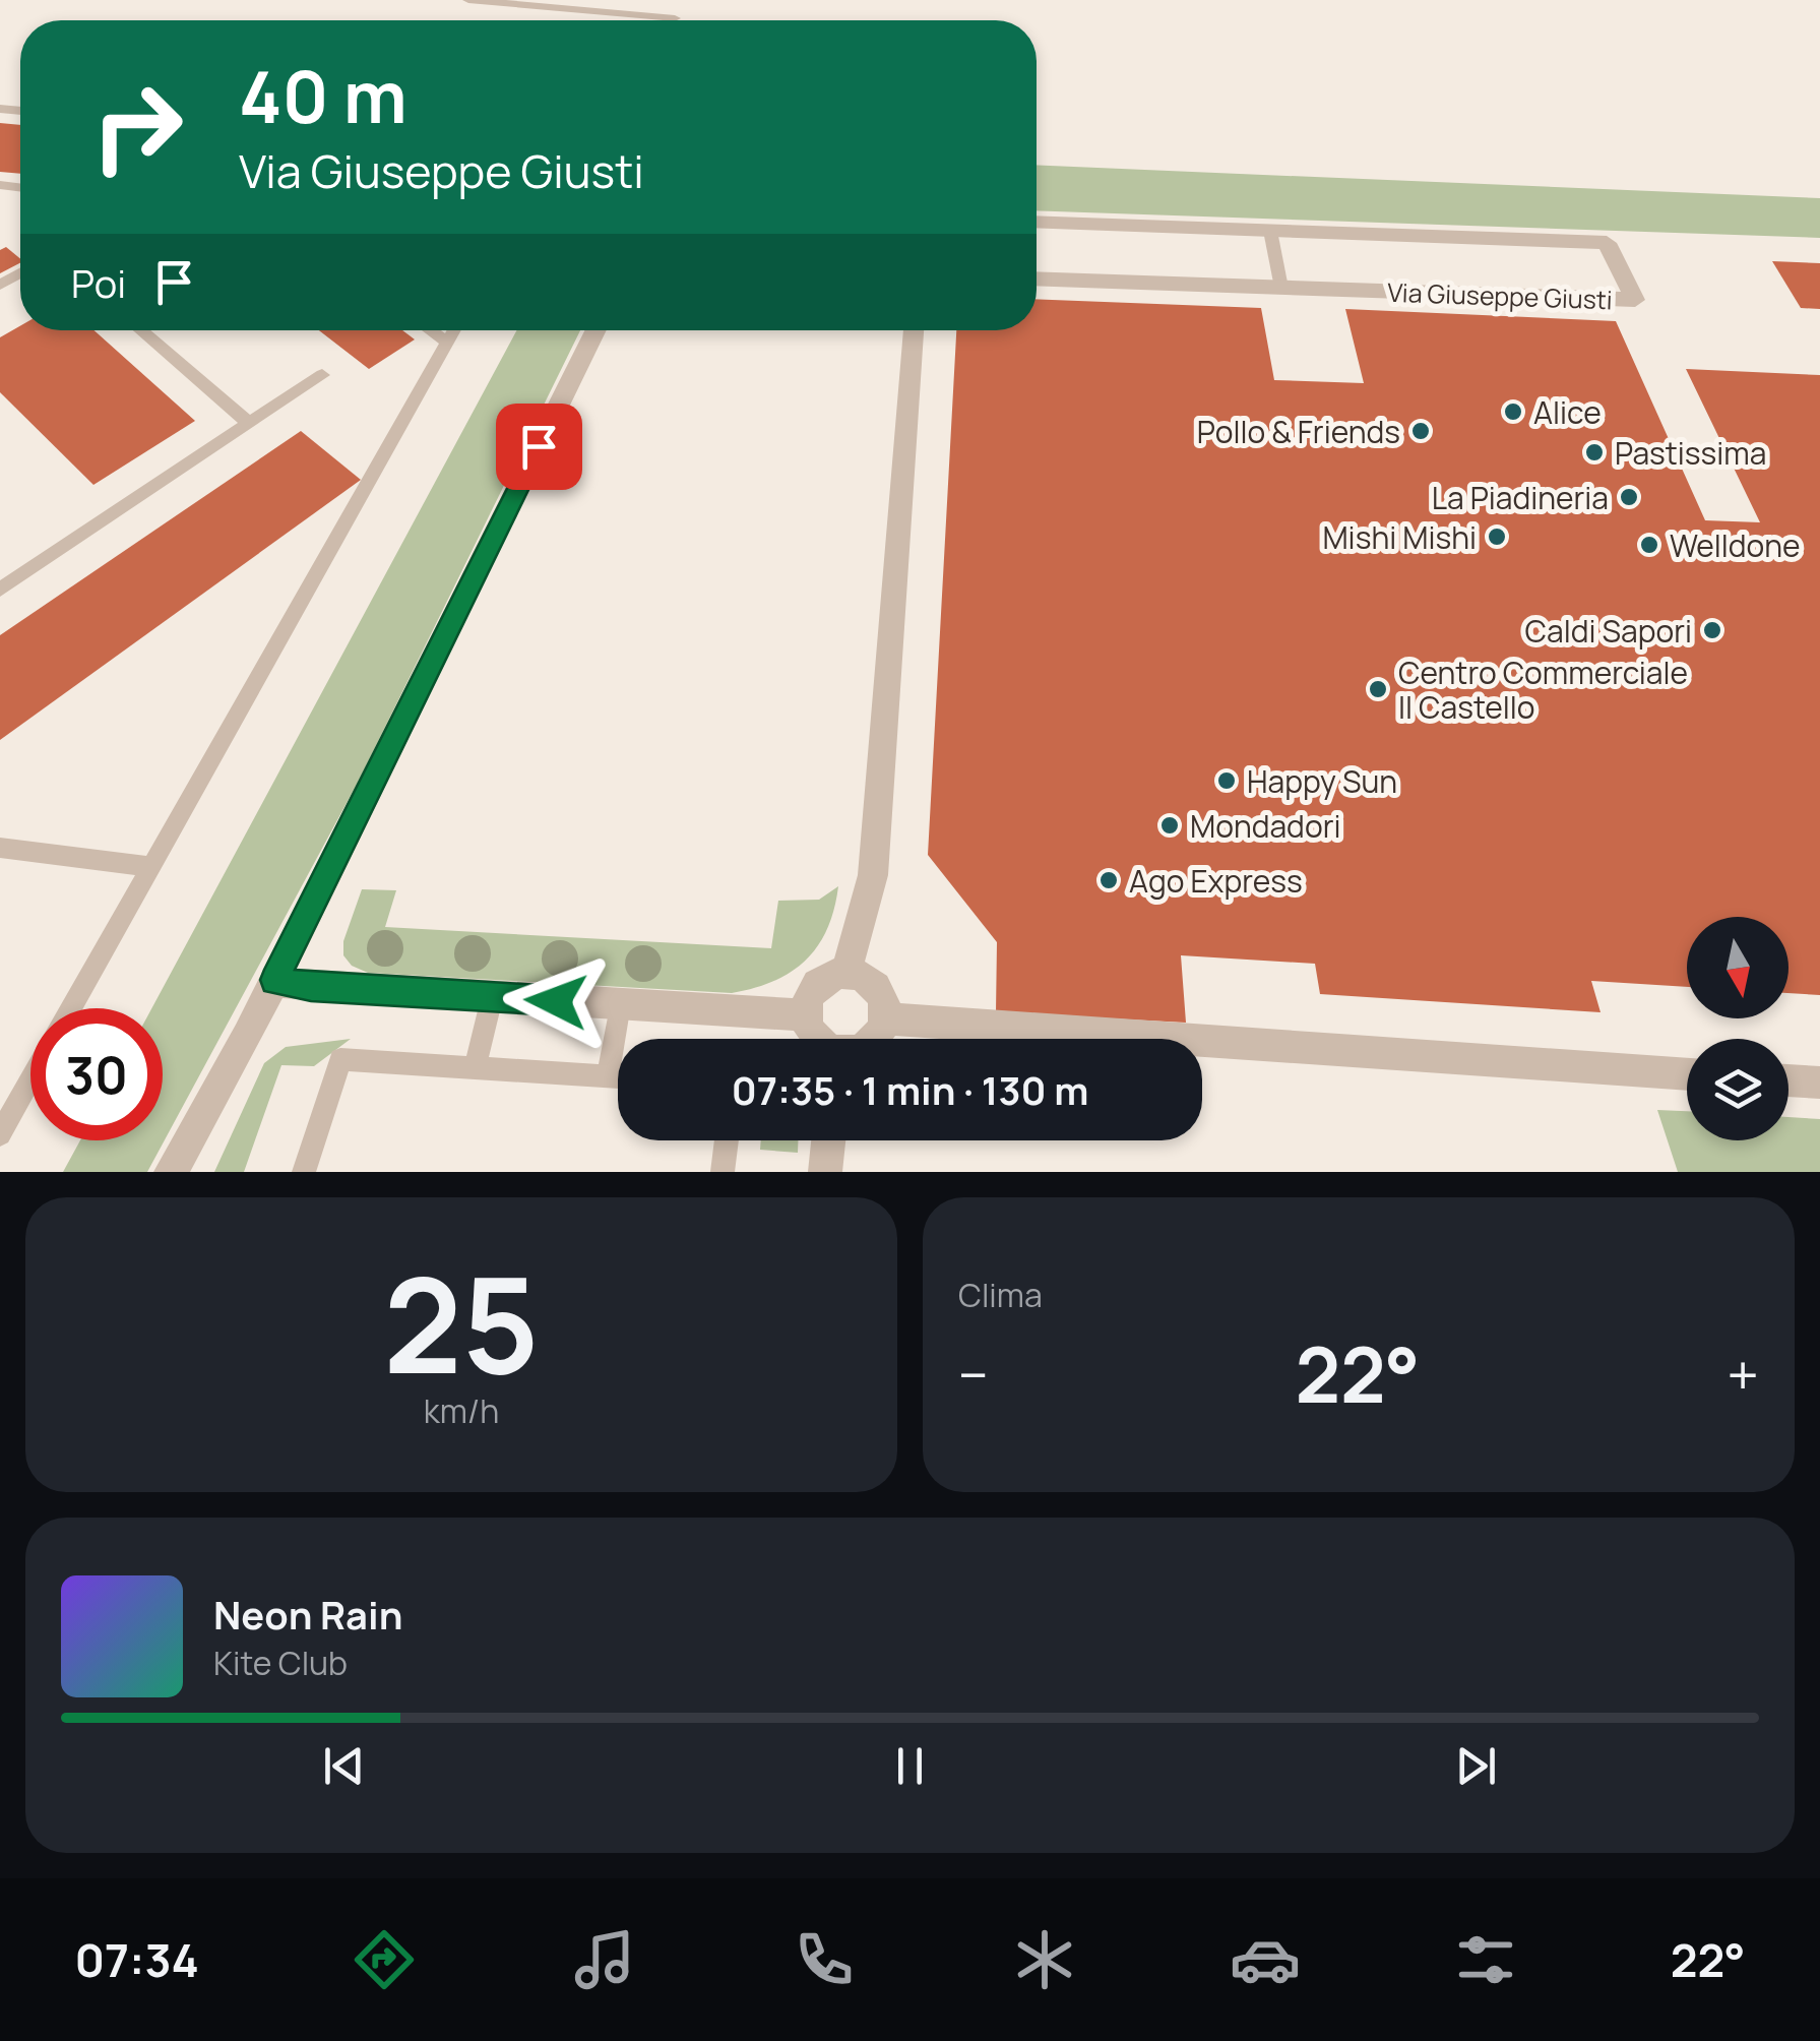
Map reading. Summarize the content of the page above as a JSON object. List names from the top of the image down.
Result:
{
  "streets": {
    "street": ["Via Giuseppe Giusti"]
  },
  "places": [
    "Alice",
    "Pollo & Friends",
    "Pastissima",
    "La Piadineria",
    "Mishi Mishi",
    "Welldone",
    "Caldi Sapori",
    "Centro Commerciale Il Castello",
    "Happy Sun",
    "Mondadori",
    "Ago Express"
  ],
  "north": "bottom",
  "page": {
    "turn": ["40 m", "Via Giuseppe Giusti"],
    "then": "Poi",
    "limit": "30",
    "trip": "07:35 · 1 min · 130 m",
    "tile": [
      ["25", "km/h"],
      "Clima"
    ],
    "heat": ["−", "22°", "+"],
    "song": ["Neon Rain", "Kite Club"],
    "tabs": ["07:34", "22°"]
  }
}
